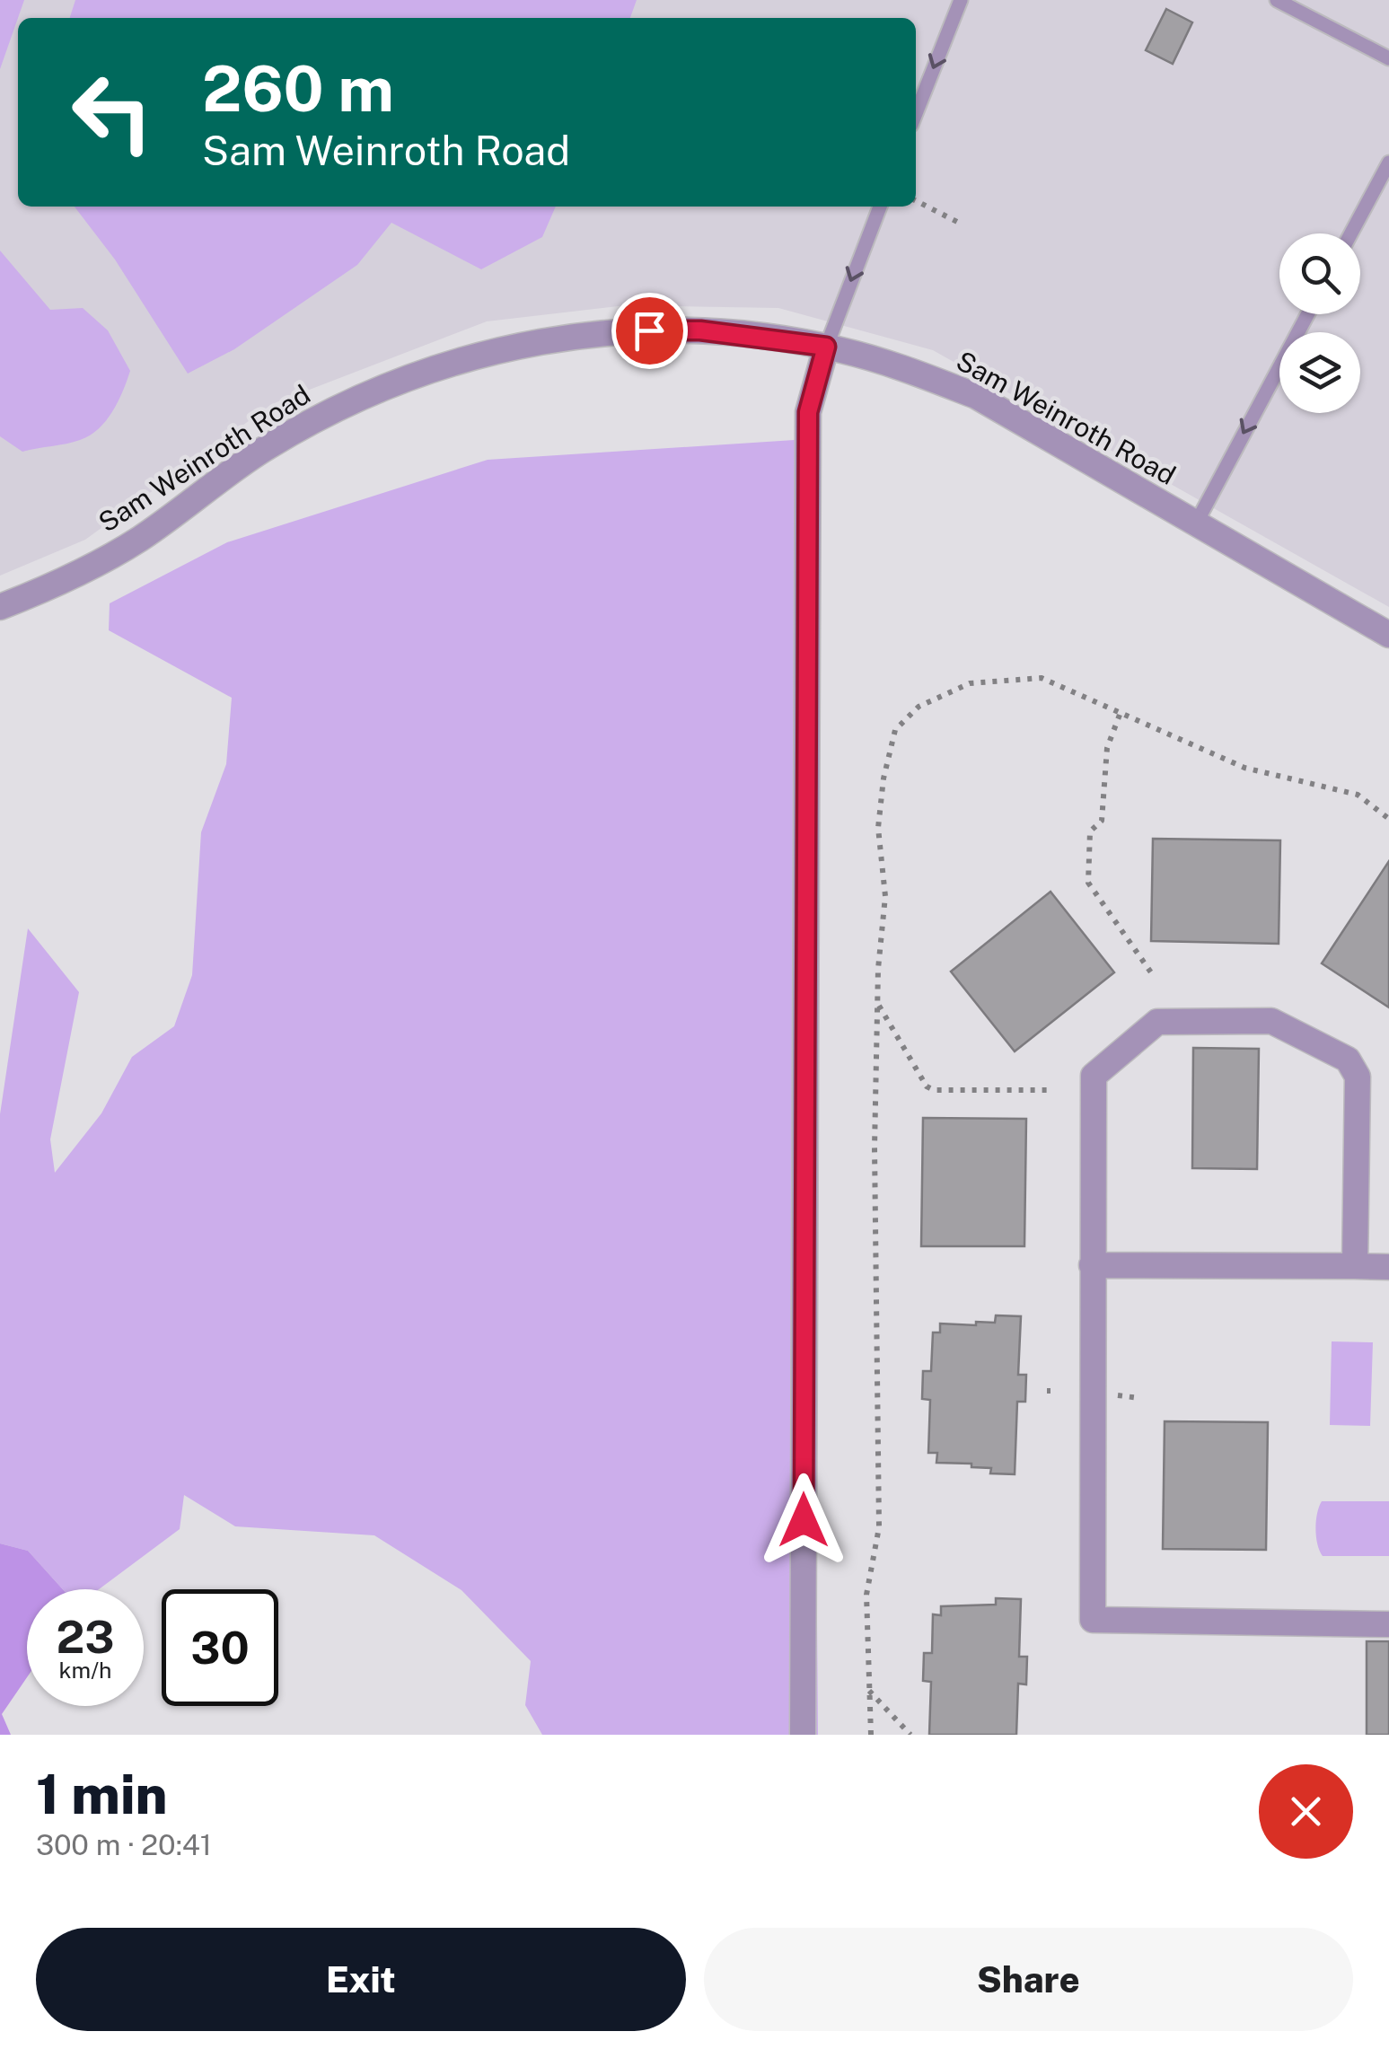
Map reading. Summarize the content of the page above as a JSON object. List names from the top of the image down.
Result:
{
  "streets": {
    "street": ["Sam Weinroth Road"]
  },
  "page": {
    "turn": ["260 m", "Sam Weinroth Road"],
    "speed": "23 km/h",
    "limit": "30",
    "heading": ["1 min", "300 m · 20:41"],
    "buttons": ["Exit", "Share"]
  }
}
